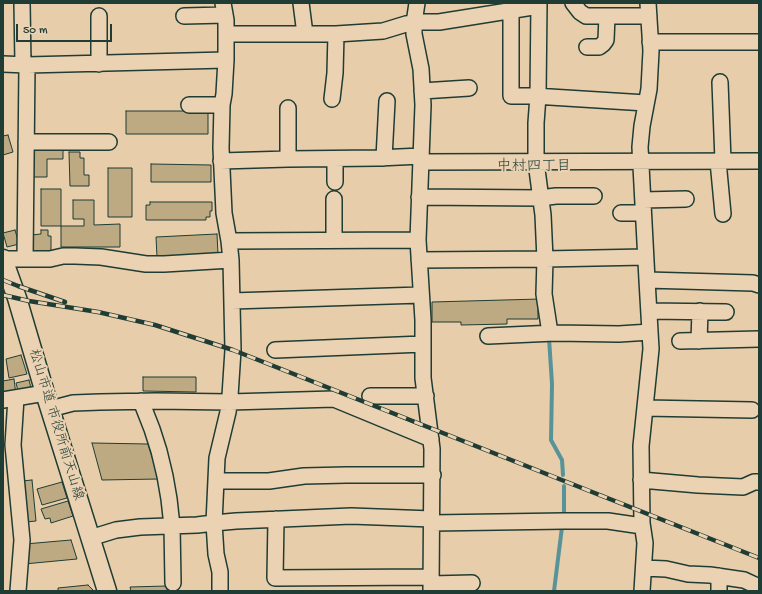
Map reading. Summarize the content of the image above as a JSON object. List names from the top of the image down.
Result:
{
  "streets": {
    "street": ["松山市道 市役所前天山線"]
  },
  "districts": ["中村四丁目"],
  "scale_bar": "50 m"
}
